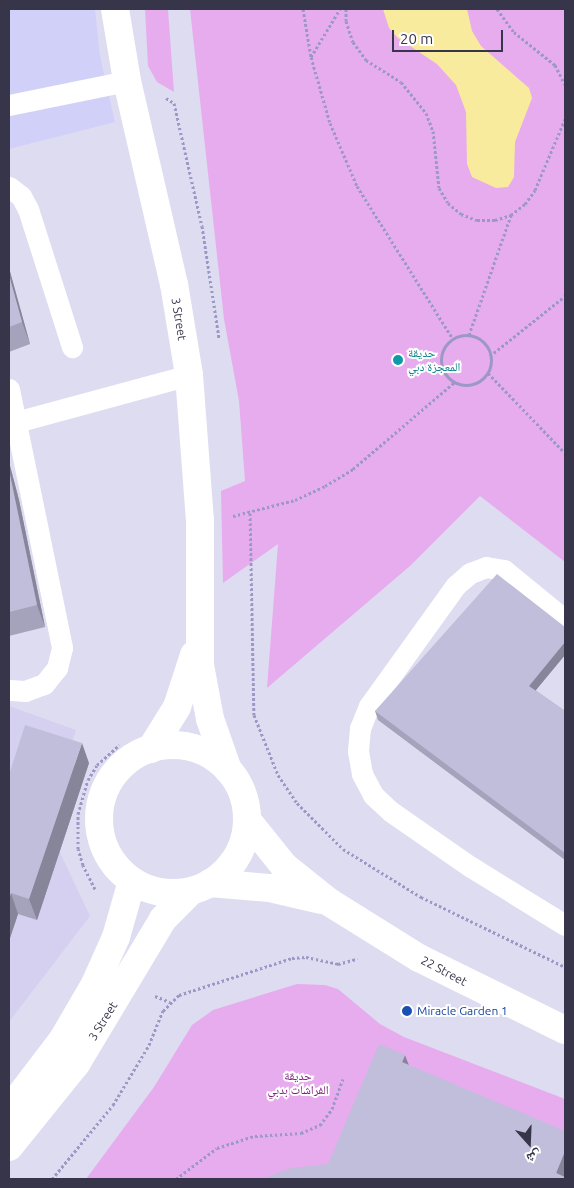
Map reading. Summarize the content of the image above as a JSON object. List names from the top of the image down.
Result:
{
  "streets": {
    "street": ["3 Street", "22 Street"]
  },
  "crossings": [
    ["3 Street", "22 Street"]
  ],
  "parks": ["حديقة الفراشات بدبي"],
  "places": ["حديقة المعجزة دبي", "Miracle Garden 1"],
  "scale_bar": "20 m",
  "north": "bottom"
}
